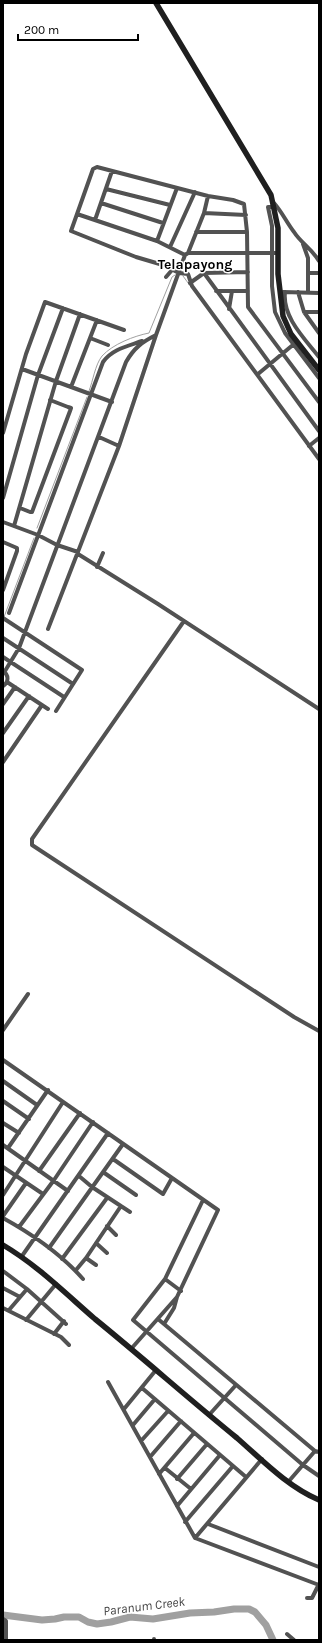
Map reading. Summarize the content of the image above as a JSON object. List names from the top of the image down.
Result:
{
  "districts": ["Telapayong"],
  "water": ["Paranum Creek"],
  "scale_bar": "200 m"
}
